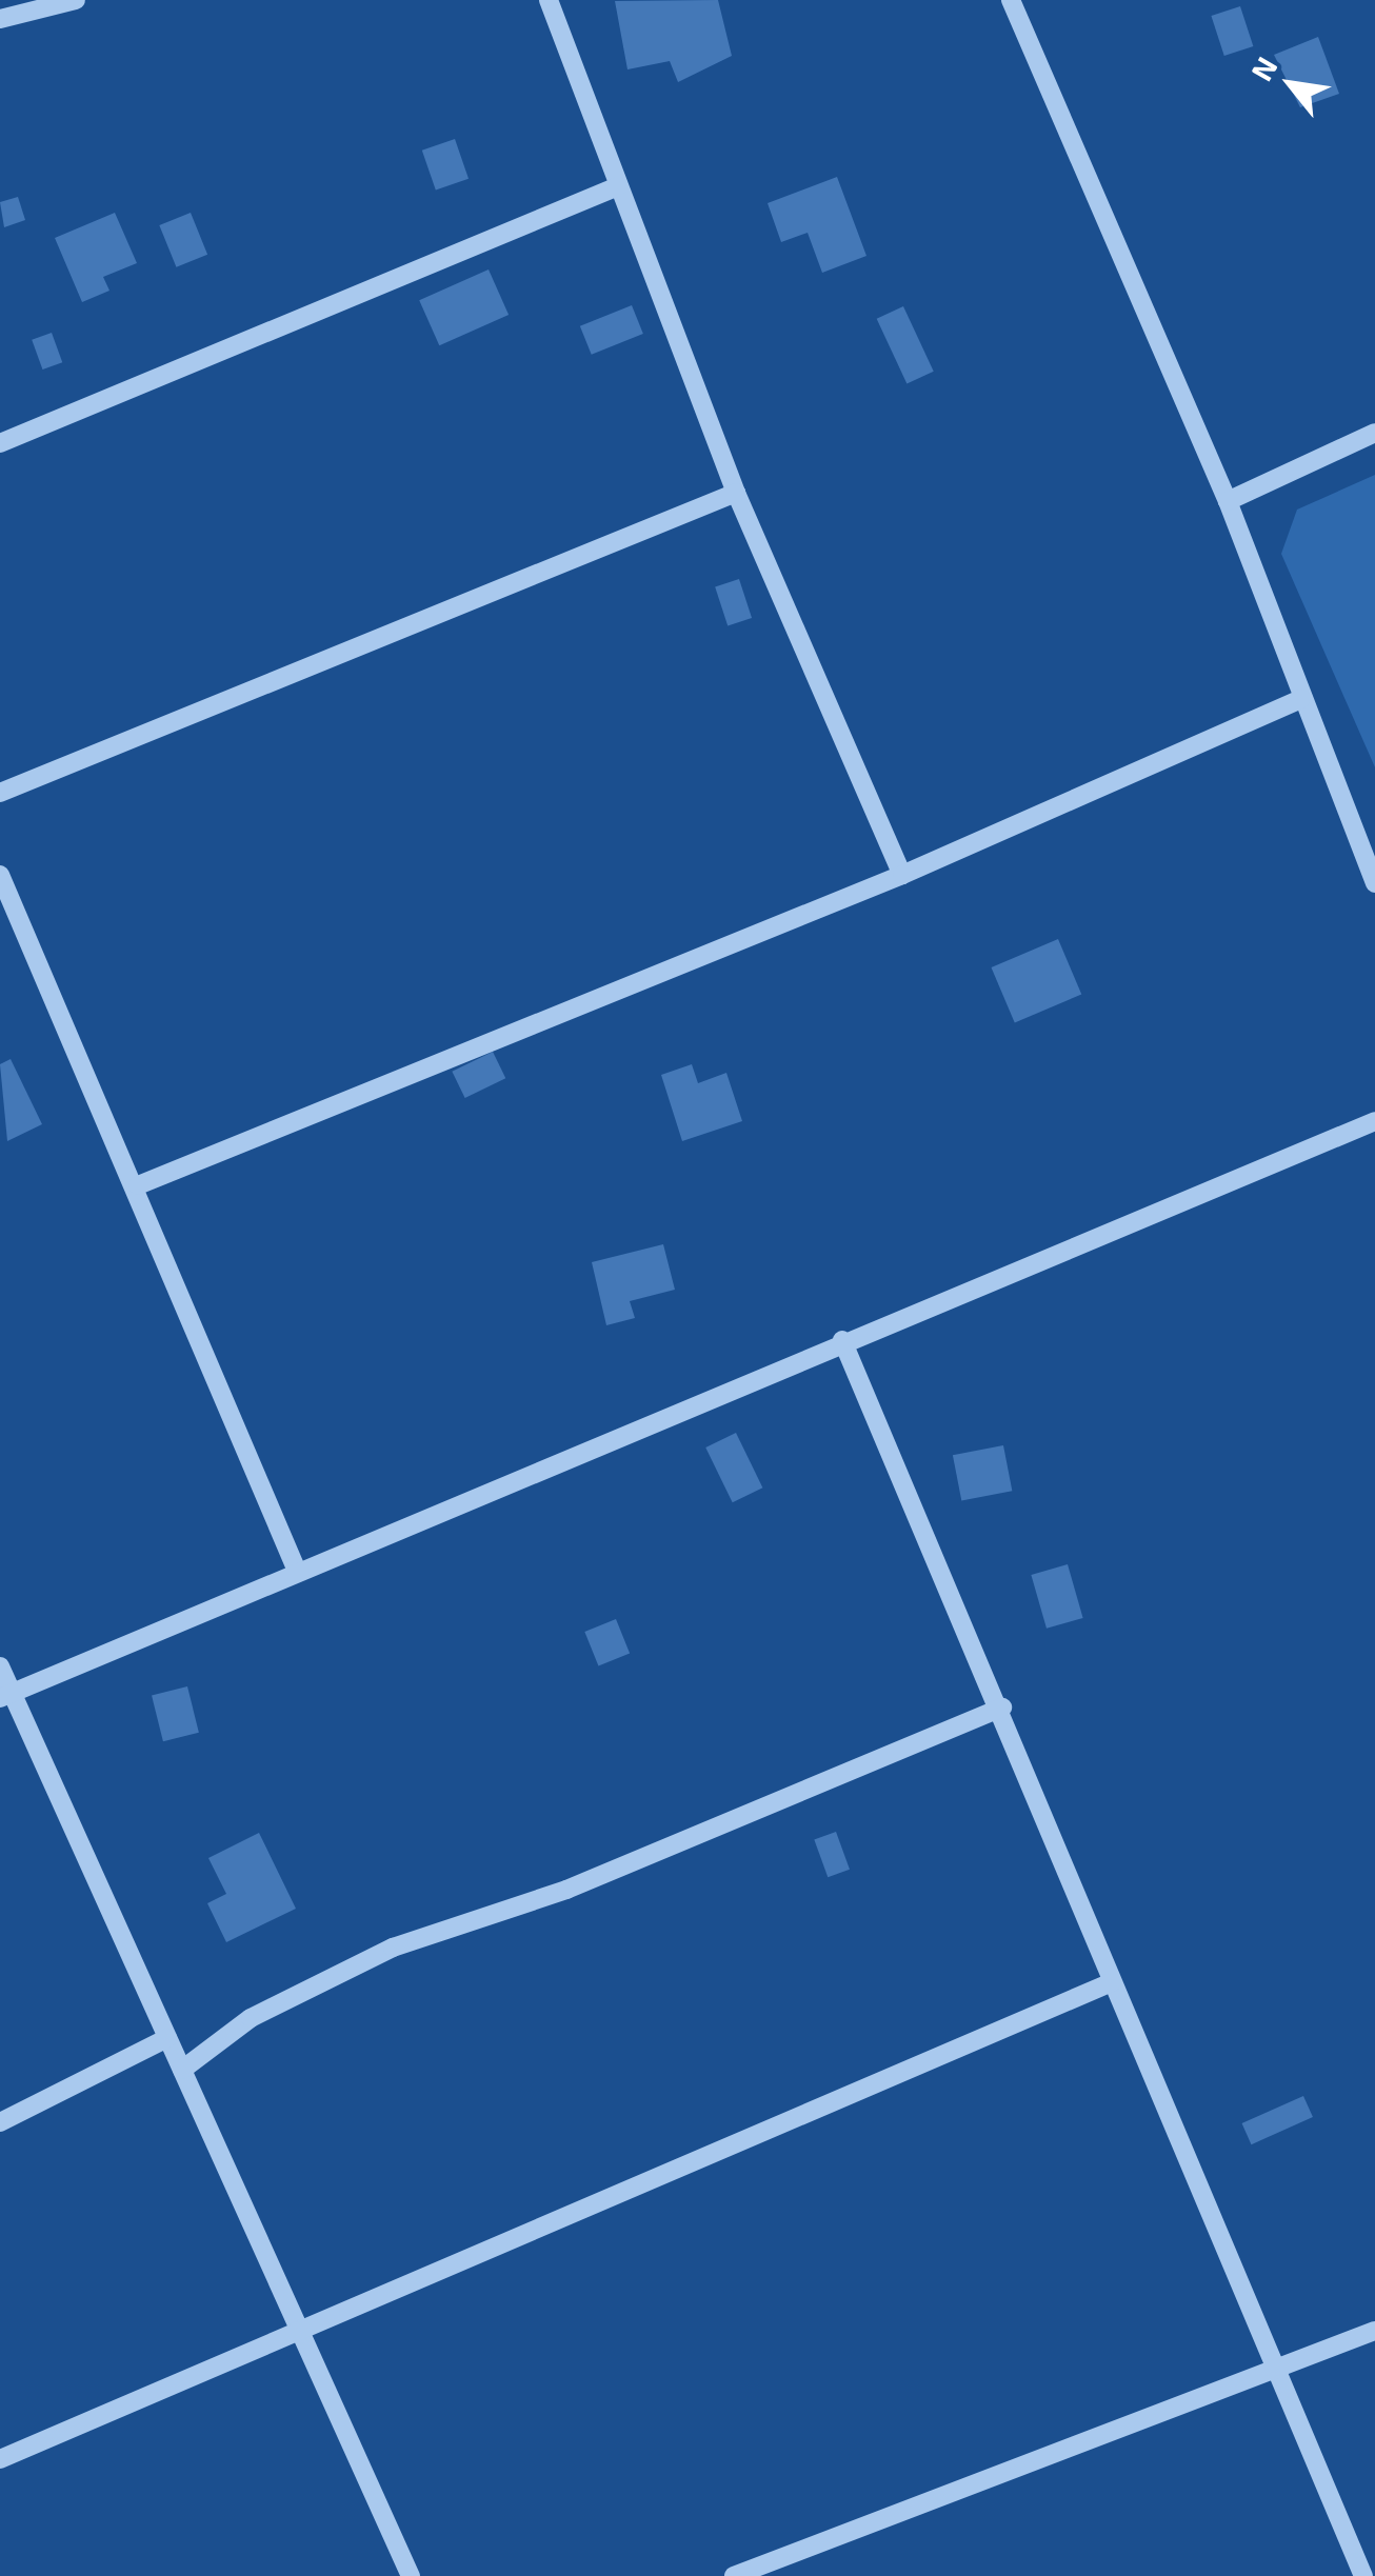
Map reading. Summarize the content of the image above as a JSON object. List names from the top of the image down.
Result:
{
  "north": "top left"
}
